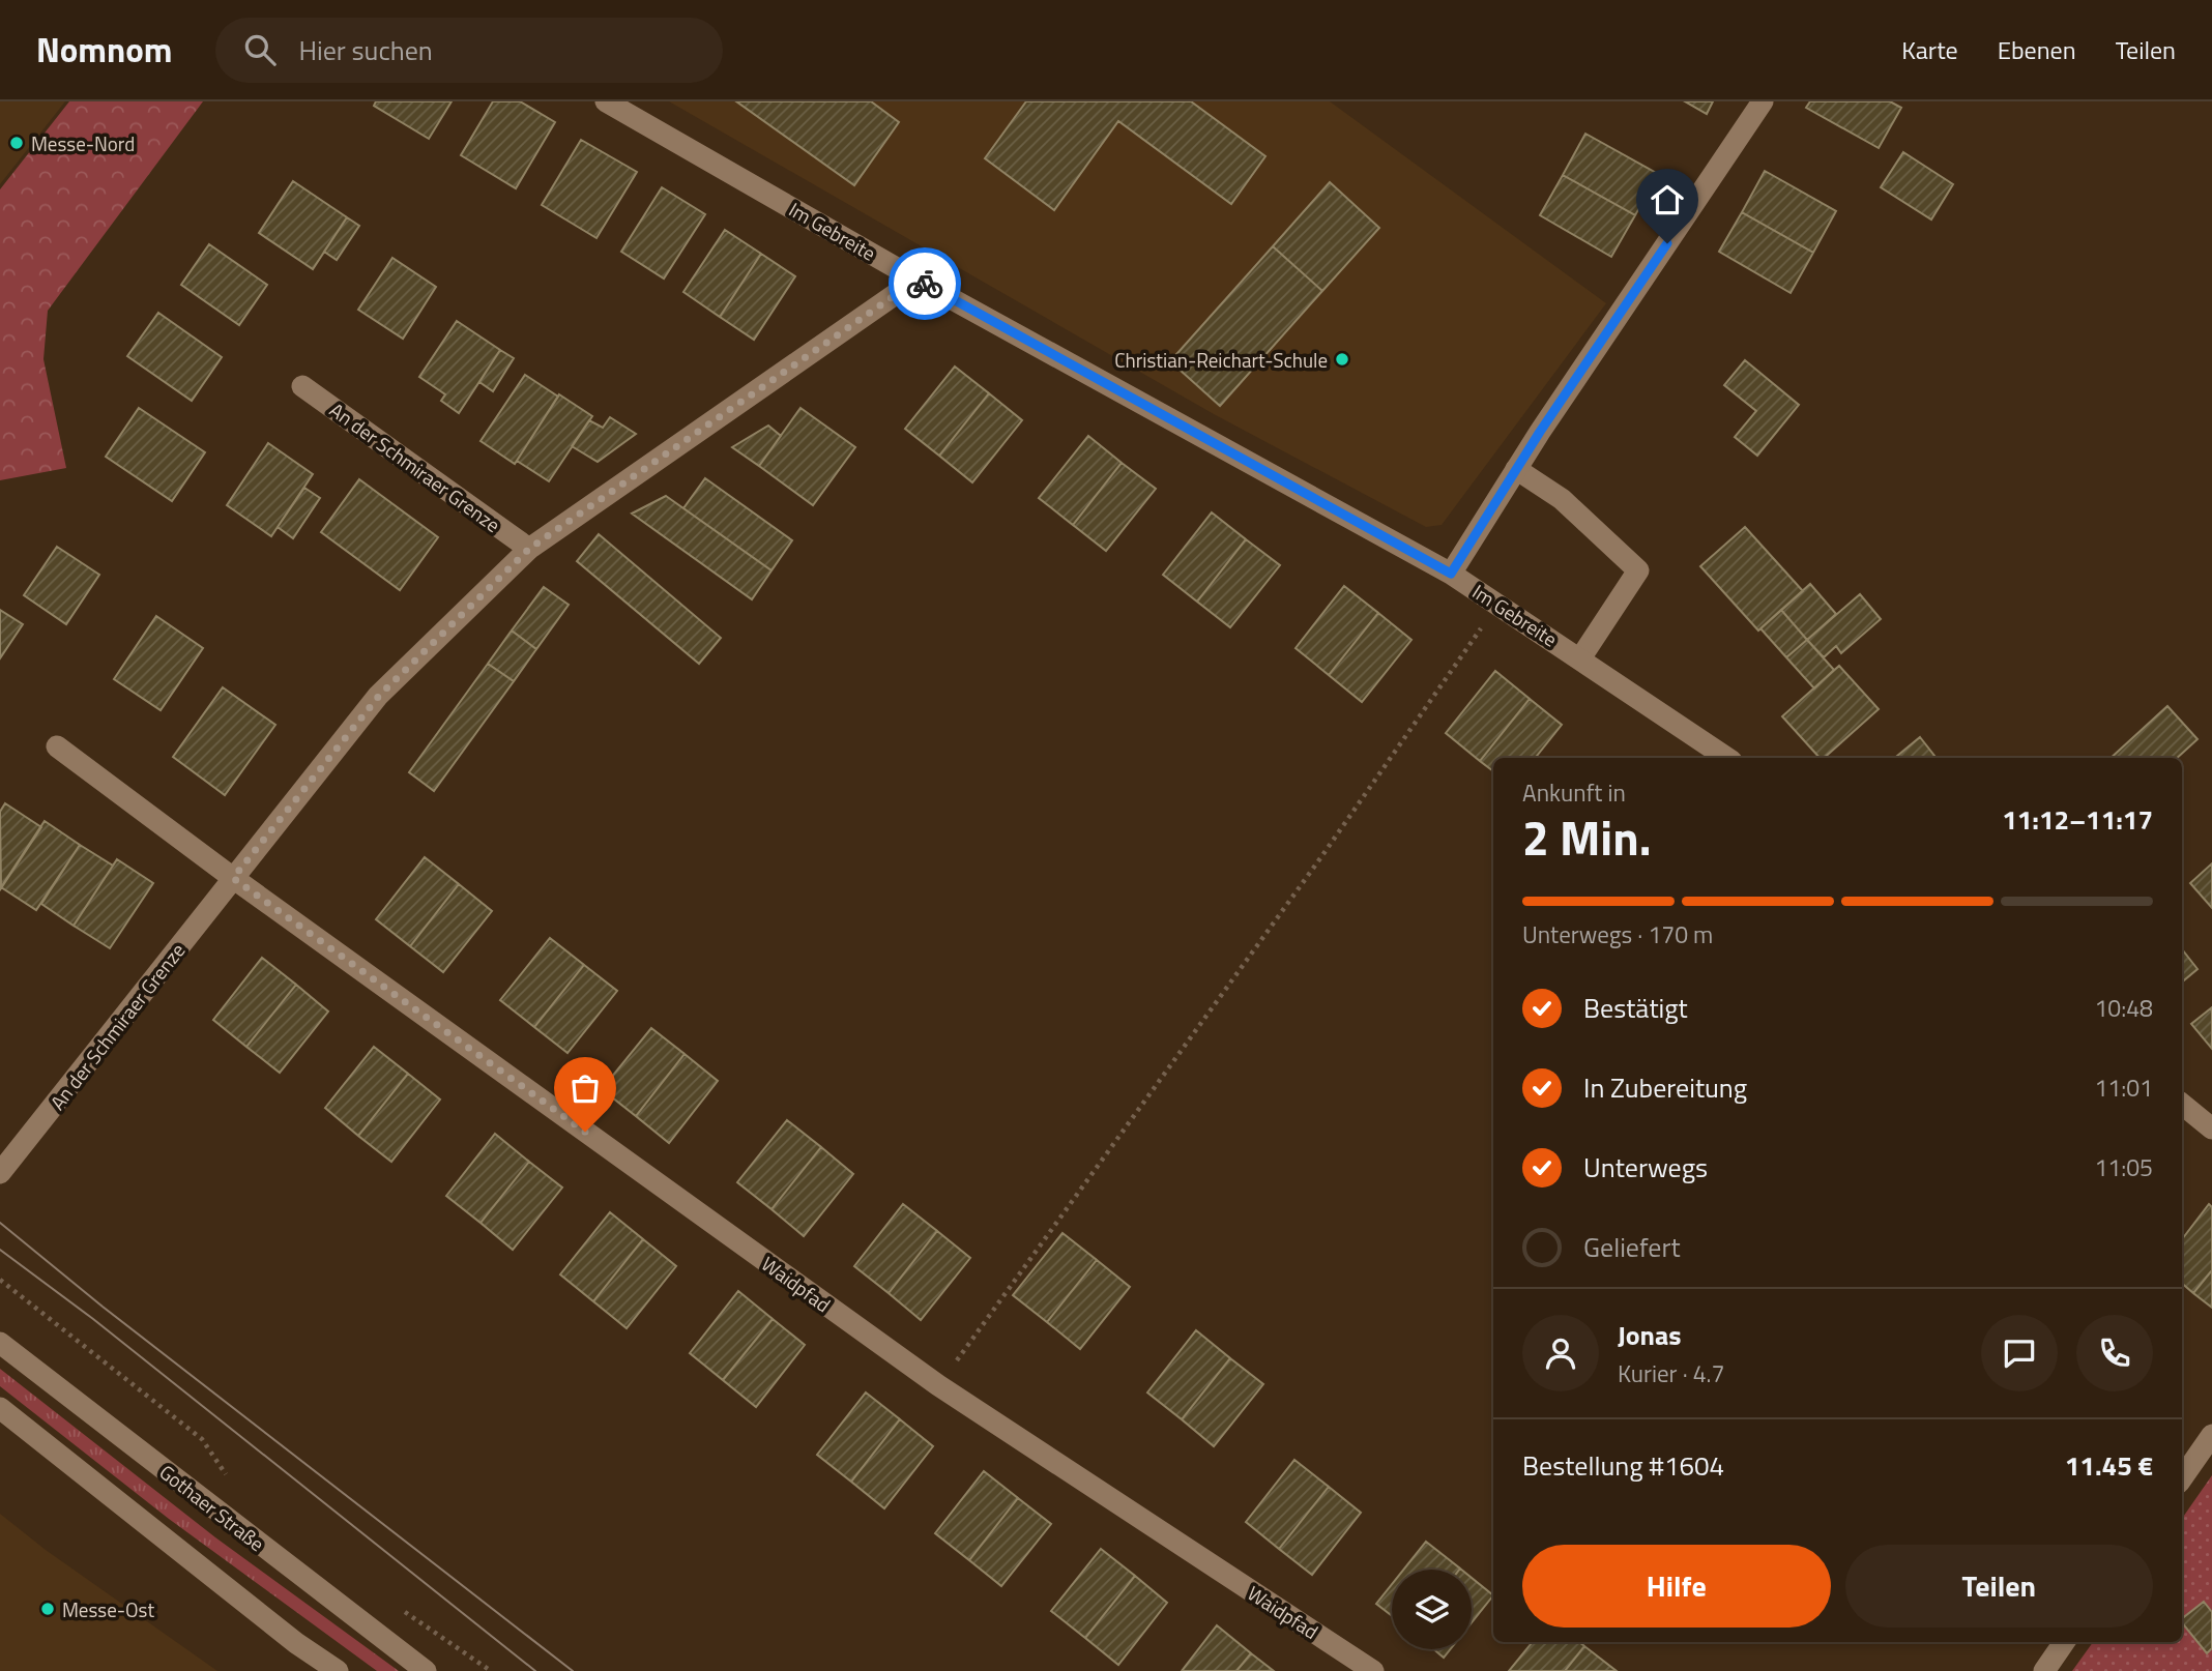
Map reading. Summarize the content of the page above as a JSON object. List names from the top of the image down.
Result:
{
  "streets": {
    "street": [
      "Im Gebreite",
      "An der Schmiraer Grenze",
      "Waidpfad",
      "Gothaer Straße"
    ]
  },
  "crossings": [
    ["Im Gebreite", "An der Schmiraer Grenze"],
    ["An der Schmiraer Grenze", "Waidpfad"]
  ],
  "places": ["Messe-Nord", "Christian-Reichart-Schule", "Messe-Ost"],
  "page": {
    "header": "Nomnom",
    "search": "Hier suchen",
    "nav": ["Karte", "Ebenen", "Teilen"],
    "heading": ["2 Min.", "Ankunft in", "11:12–11:17"],
    "panel": [
      "Jonas",
      "Kurier · 4.7",
      "Bestellung #1604",
      "11.45 €"
    ],
    "bar": "Unterwegs · 170 m",
    "list": [
      ["Bestätigt", "10:48"],
      ["In Zubereitung", "11:01"],
      ["Unterwegs", "11:05"],
      "Geliefert"
    ],
    "buttons": ["Hilfe", "Teilen"]
  }
}
